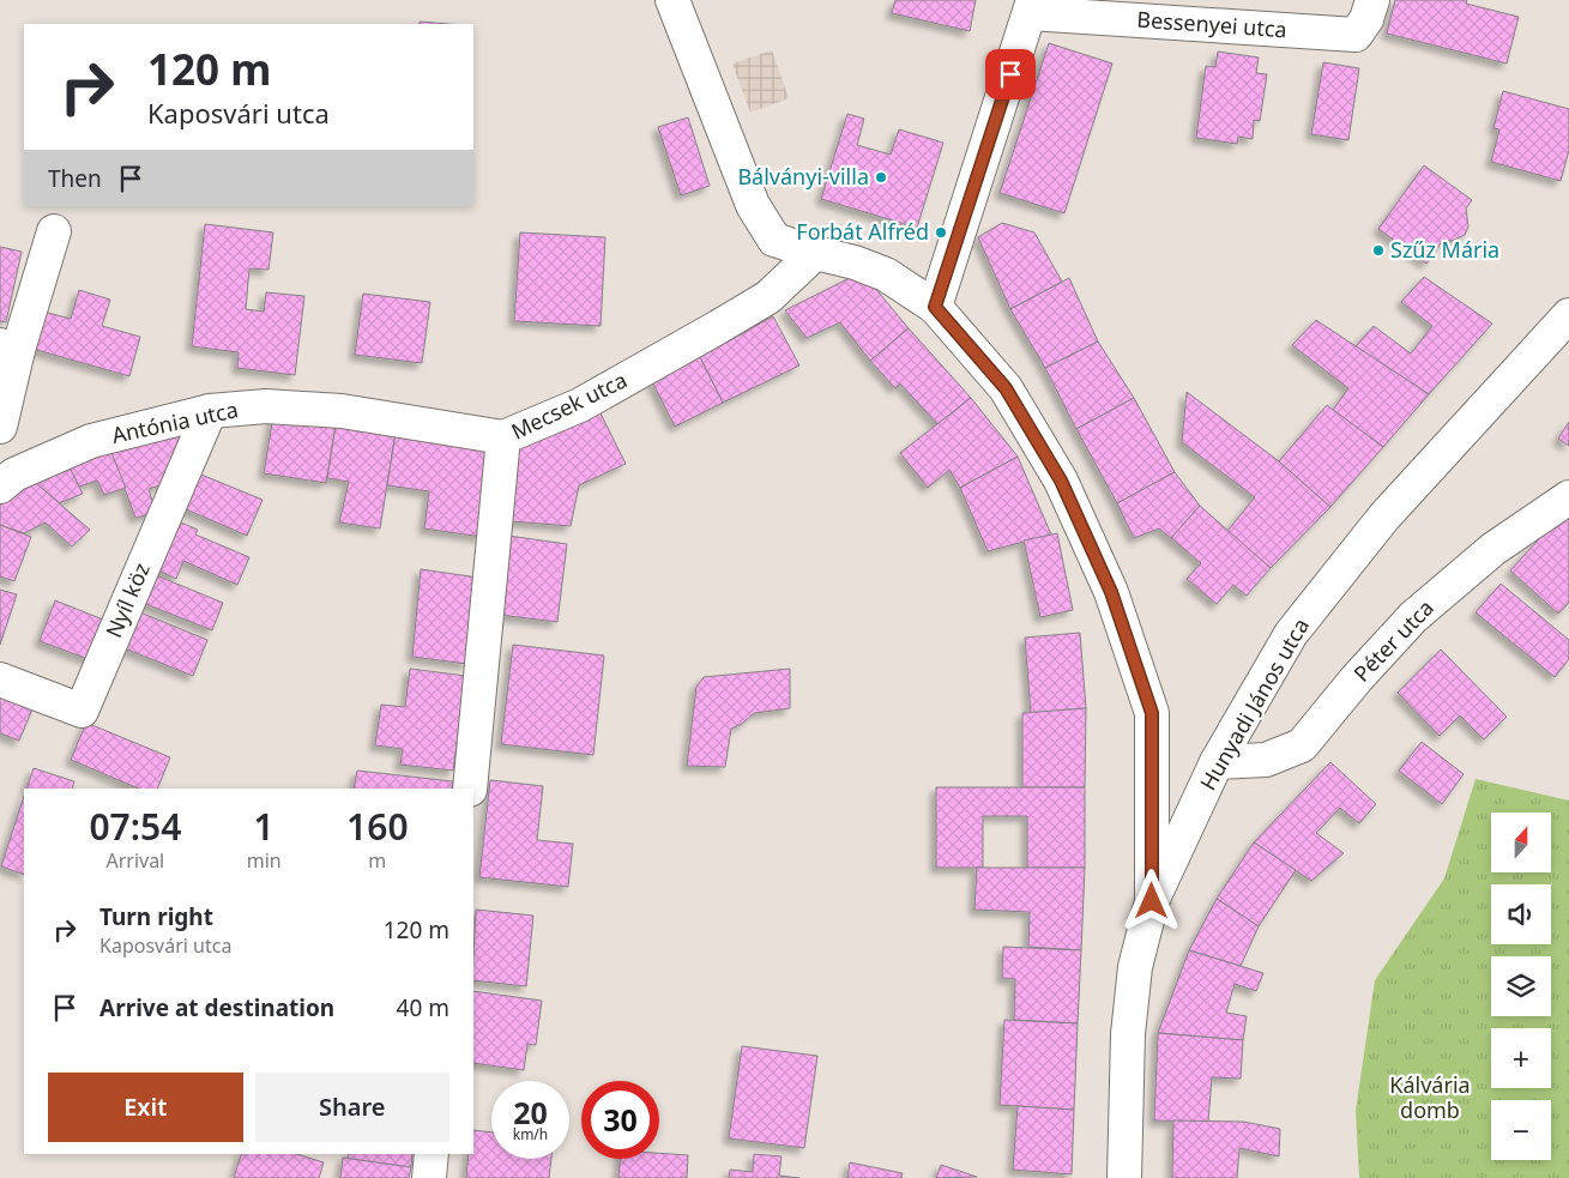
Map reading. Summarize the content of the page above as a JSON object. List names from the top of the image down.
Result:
{
  "streets": {
    "street": [
      "Bessenyei utca",
      "Mecsek utca",
      "Antónia utca",
      "Nyíl köz",
      "Péter utca",
      "Hunyadi János utca"
    ]
  },
  "crossings": [
    ["Mecsek utca", "Antónia utca"],
    ["Antónia utca", "Nyíl köz"],
    ["Péter utca", "Hunyadi János utca"]
  ],
  "parks": ["Kálvária domb"],
  "places": ["Bálványi-villa", "Forbát Alfréd", "Szűz Mária"],
  "north": "top",
  "page": {
    "turn": ["120 m", "Kaposvári utca"],
    "then": "Then",
    "eta": [
      "07:54",
      "Arrival",
      "1",
      "min",
      "160",
      "m"
    ],
    "map_buttons": ["+", "−"],
    "list": [
      {
        "name": "Turn right",
        "note": "Kaposvári utca",
        "value": "120 m"
      },
      {
        "name": "Arrive at destination",
        "value": "40 m"
      }
    ],
    "buttons": ["Exit", "Share"],
    "speed": "20 km/h",
    "limit": "30"
  }
}
